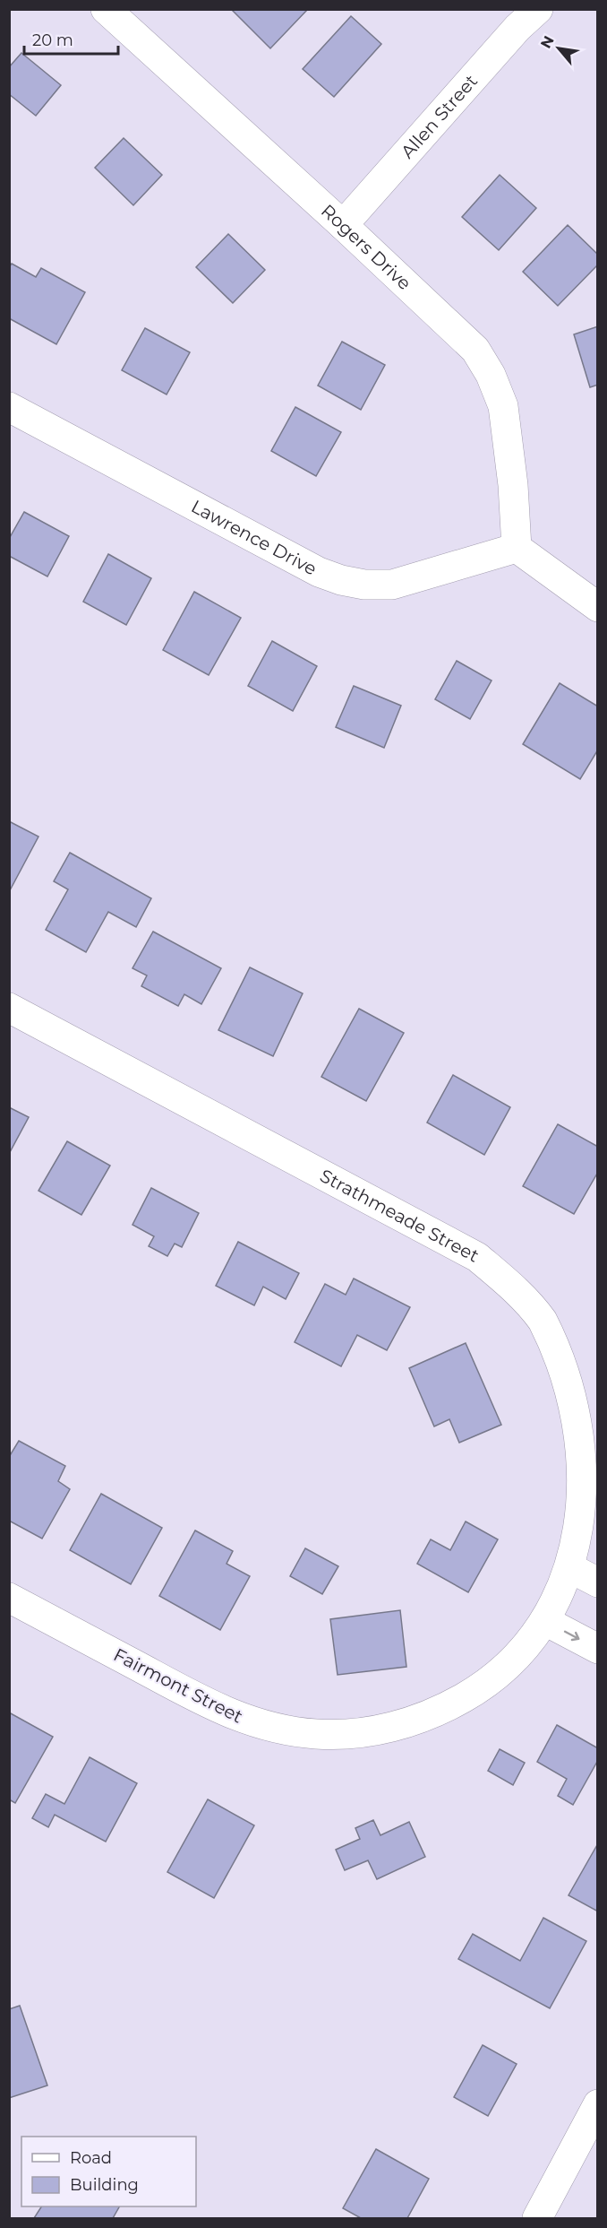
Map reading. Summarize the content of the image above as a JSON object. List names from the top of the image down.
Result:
{
  "streets": {
    "street": [
      "Allen Street",
      "Rogers Drive",
      "Lawrence Drive",
      "Strathmeade Street",
      "Fairmont Street"
    ]
  },
  "crossings": [
    ["Allen Street", "Rogers Drive"],
    ["Rogers Drive", "Lawrence Drive"],
    ["Strathmeade Street", "Fairmont Street"]
  ],
  "legend": ["Road", "Building"],
  "scale_bar": "20 m",
  "north": "top left"
}
